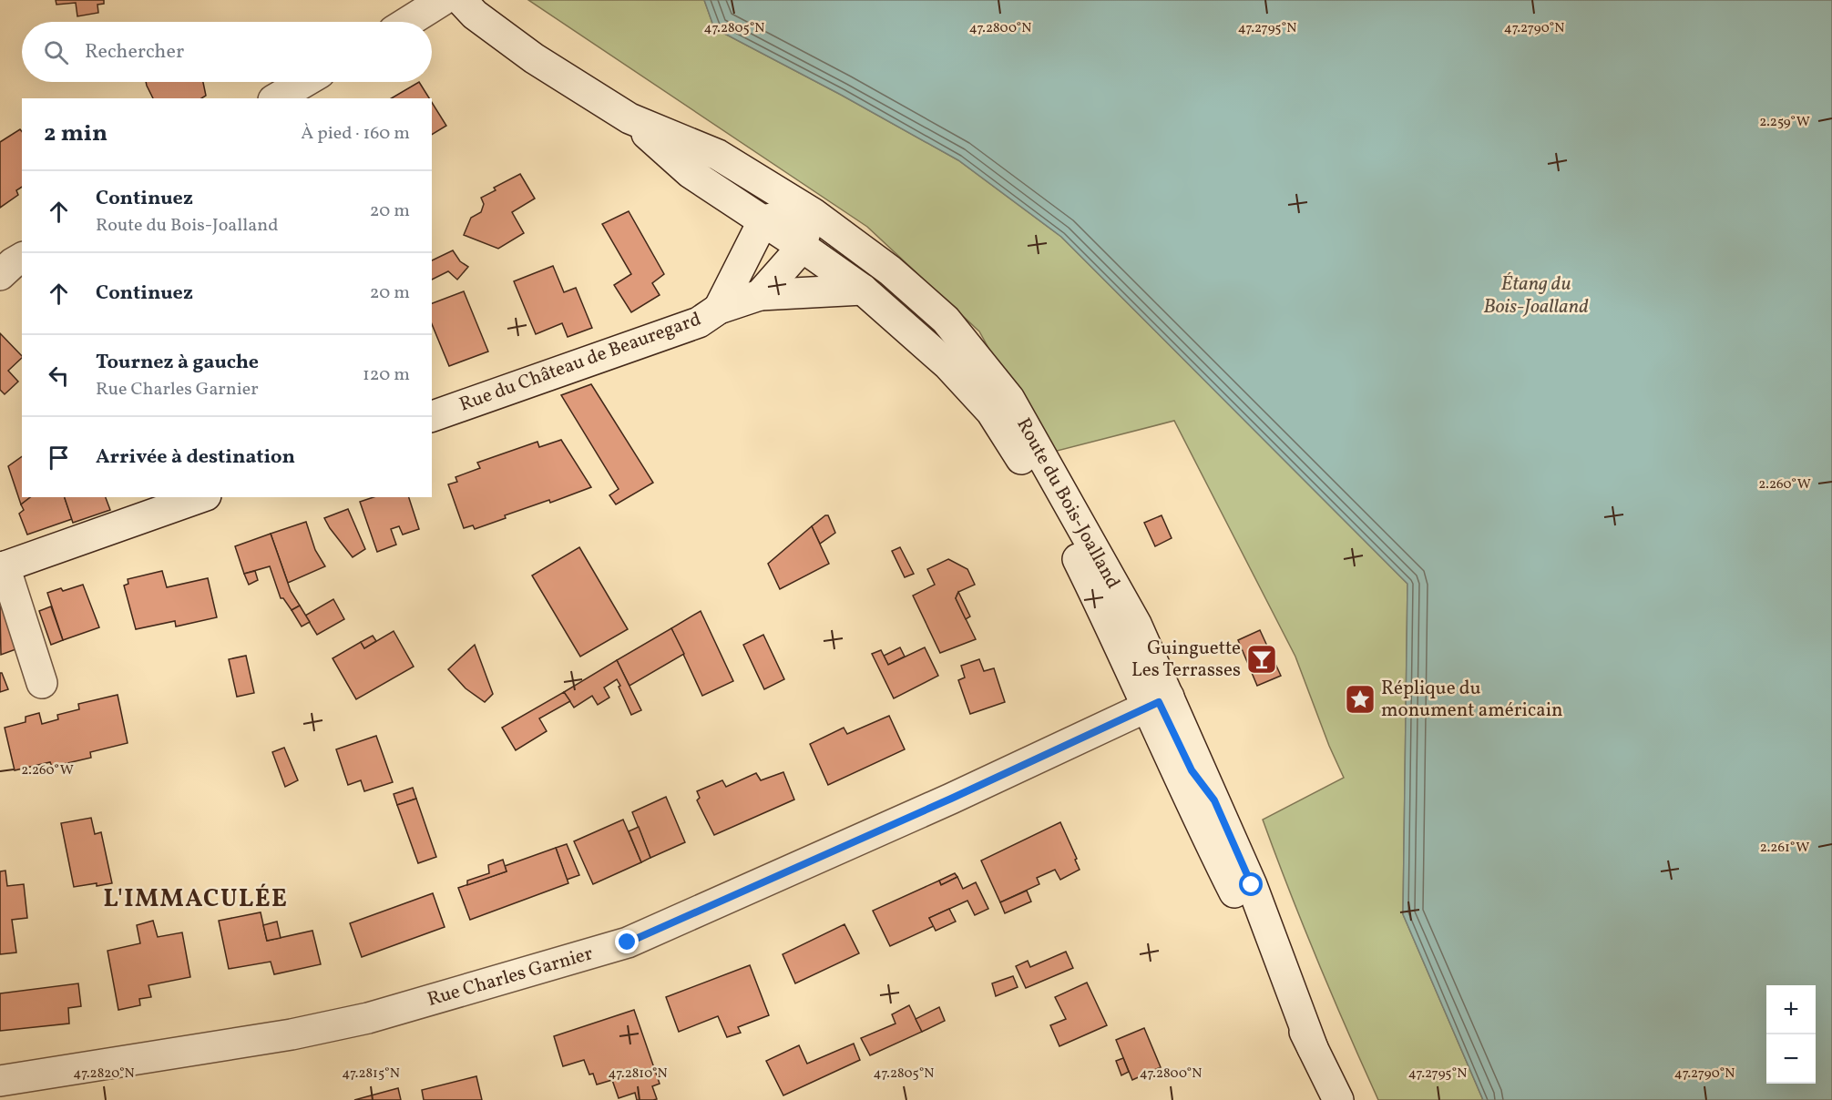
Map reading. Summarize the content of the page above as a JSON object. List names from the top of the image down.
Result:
{
  "streets": {
    "street": ["Rue du Château de Beauregard", "Route du Bois-Joalland", "Rue Charles Garnier"]
  },
  "crossings": [
    ["Route du Bois-Joalland", "Rue Charles Garnier"]
  ],
  "districts": ["L'IMMACULÉE"],
  "water": ["Étang du Bois-Joalland"],
  "places": {
    "bar": ["Guinguette Les Terrasses"],
    "place": ["Réplique du monument américain"]
  },
  "page": {
    "search": "Rechercher",
    "heading": ["2 min", "À pied · 160 m"],
    "list": [
      ["Continuez", "Route du Bois-Joalland", "20 m"],
      ["Continuez", "20 m"],
      ["Tournez à gauche", "Rue Charles Garnier", "120 m"],
      "Arrivée à destination"
    ],
    "map_buttons": ["+", "−"]
  },
  "coordinates": [
    "47.2805°N",
    "47.2800°N",
    "47.2795°N",
    "47.2790°N",
    "2.259°W",
    "2.260°W",
    "2.261°W",
    "47.2820°N",
    "47.2815°N",
    "47.2810°N"
  ]
}
